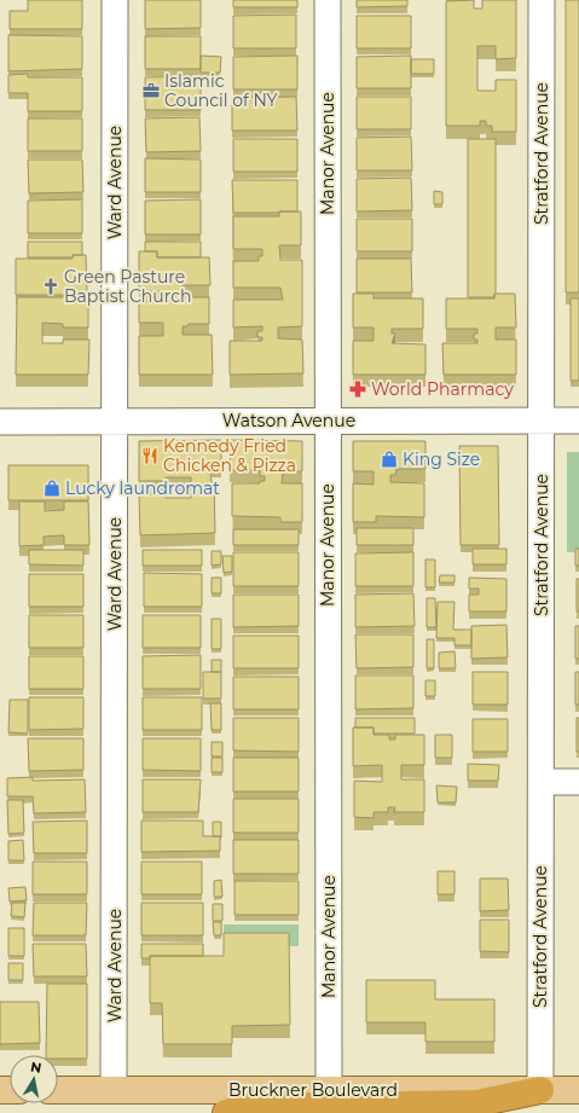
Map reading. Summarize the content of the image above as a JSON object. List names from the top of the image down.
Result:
{
  "streets": {
    "main road": ["Bruckner Boulevard"],
    "street": [
      "Manor Avenue",
      "Stratford Avenue",
      "Ward Avenue",
      "Watson Avenue"
    ]
  },
  "crossings": [
    ["Manor Avenue", "Watson Avenue"],
    ["Manor Avenue", "Bruckner Boulevard"],
    ["Stratford Avenue", "Watson Avenue"],
    ["Stratford Avenue", "Bruckner Boulevard"],
    ["Ward Avenue", "Watson Avenue"],
    ["Ward Avenue", "Bruckner Boulevard"]
  ],
  "places": {
    "office": ["Islamic Council of NY"],
    "church": ["Green Pasture Baptist Church"],
    "pharmacy": ["World Pharmacy"],
    "restaurant": ["Kennedy Fried Chicken & Pizza"],
    "shop": ["King Size", "Lucky laundromat"]
  },
  "north": "top"
}
